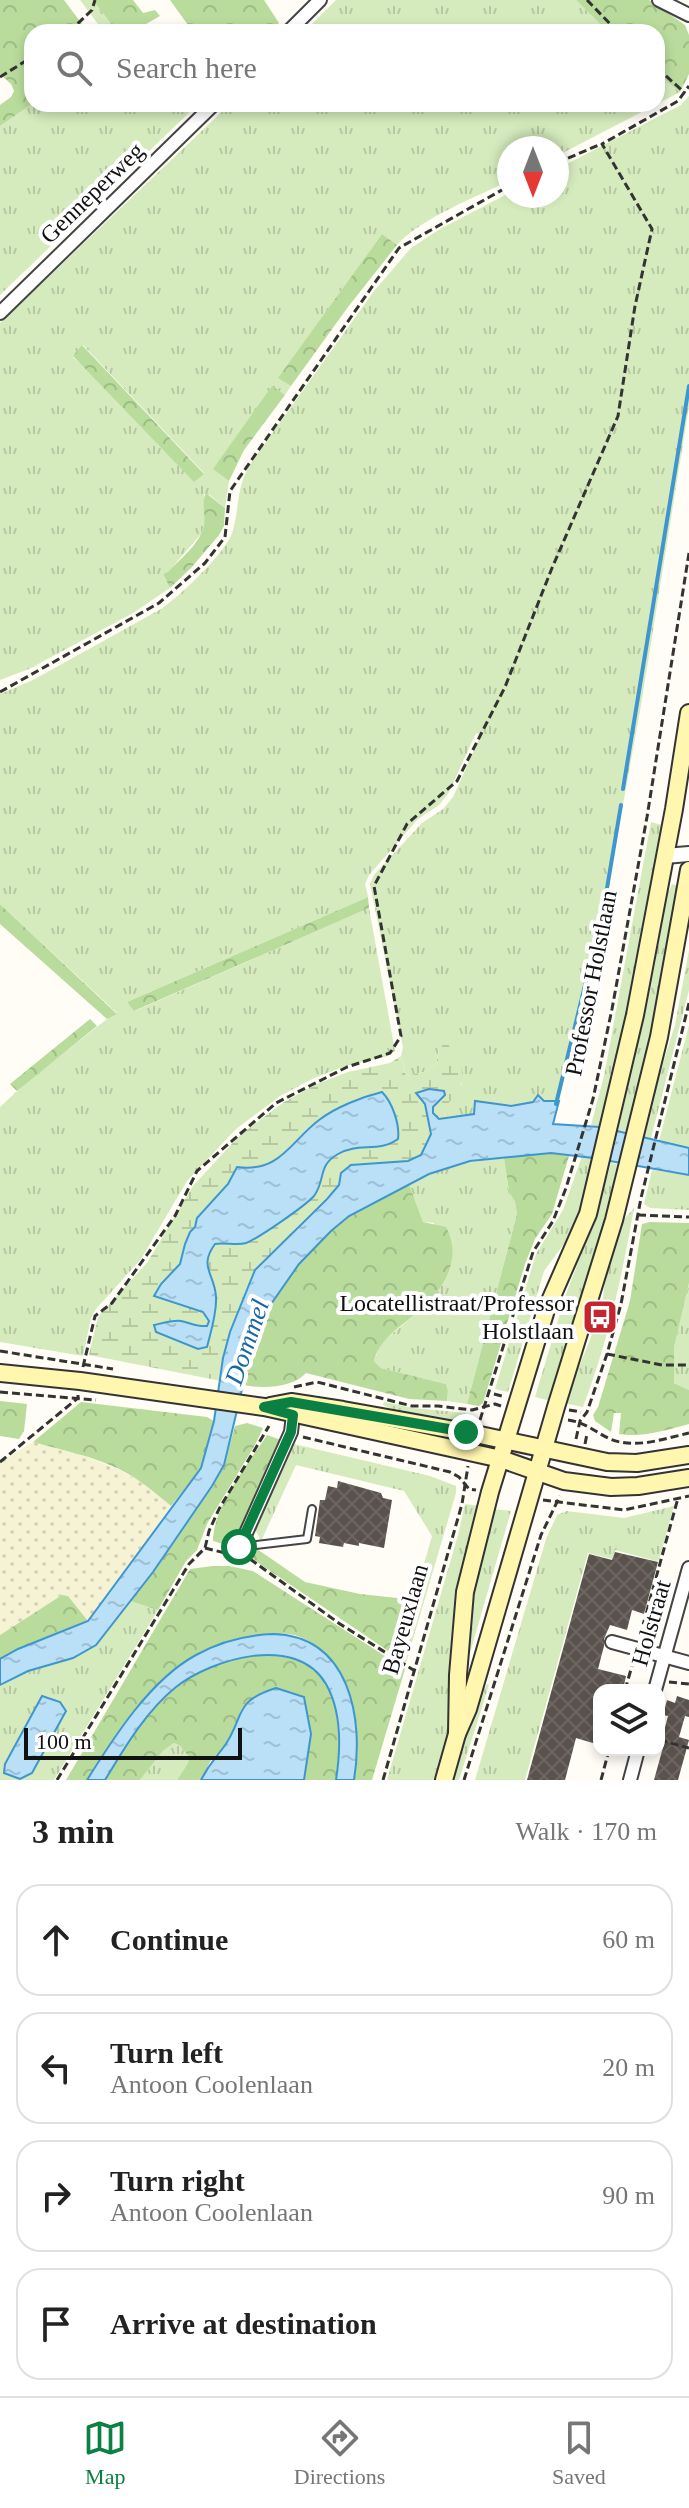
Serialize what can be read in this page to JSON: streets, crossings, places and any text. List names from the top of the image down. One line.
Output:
{"streets":{"main road":["Professor Holstlaan","Bayeuxlaan"],"street":["Genneperweg","Holstraat"]},"crossings":[["Professor Holstlaan","Bayeuxlaan"]],"water":["Dommel"],"places":{"bus stop":["Locatellistraat/Professor Holstlaan"]},"scale_bar":"100 m","north":"bottom","page":{"search":"Search here","scale":"100 m","heading":["3 min","Walk · 170 m"],"list":[["Continue","60 m"],["Turn left","Antoon Coolenlaan","20 m"],["Turn right","Antoon Coolenlaan","90 m"],"Arrive at destination"],"nav":["Map","Directions","Saved"]}}
